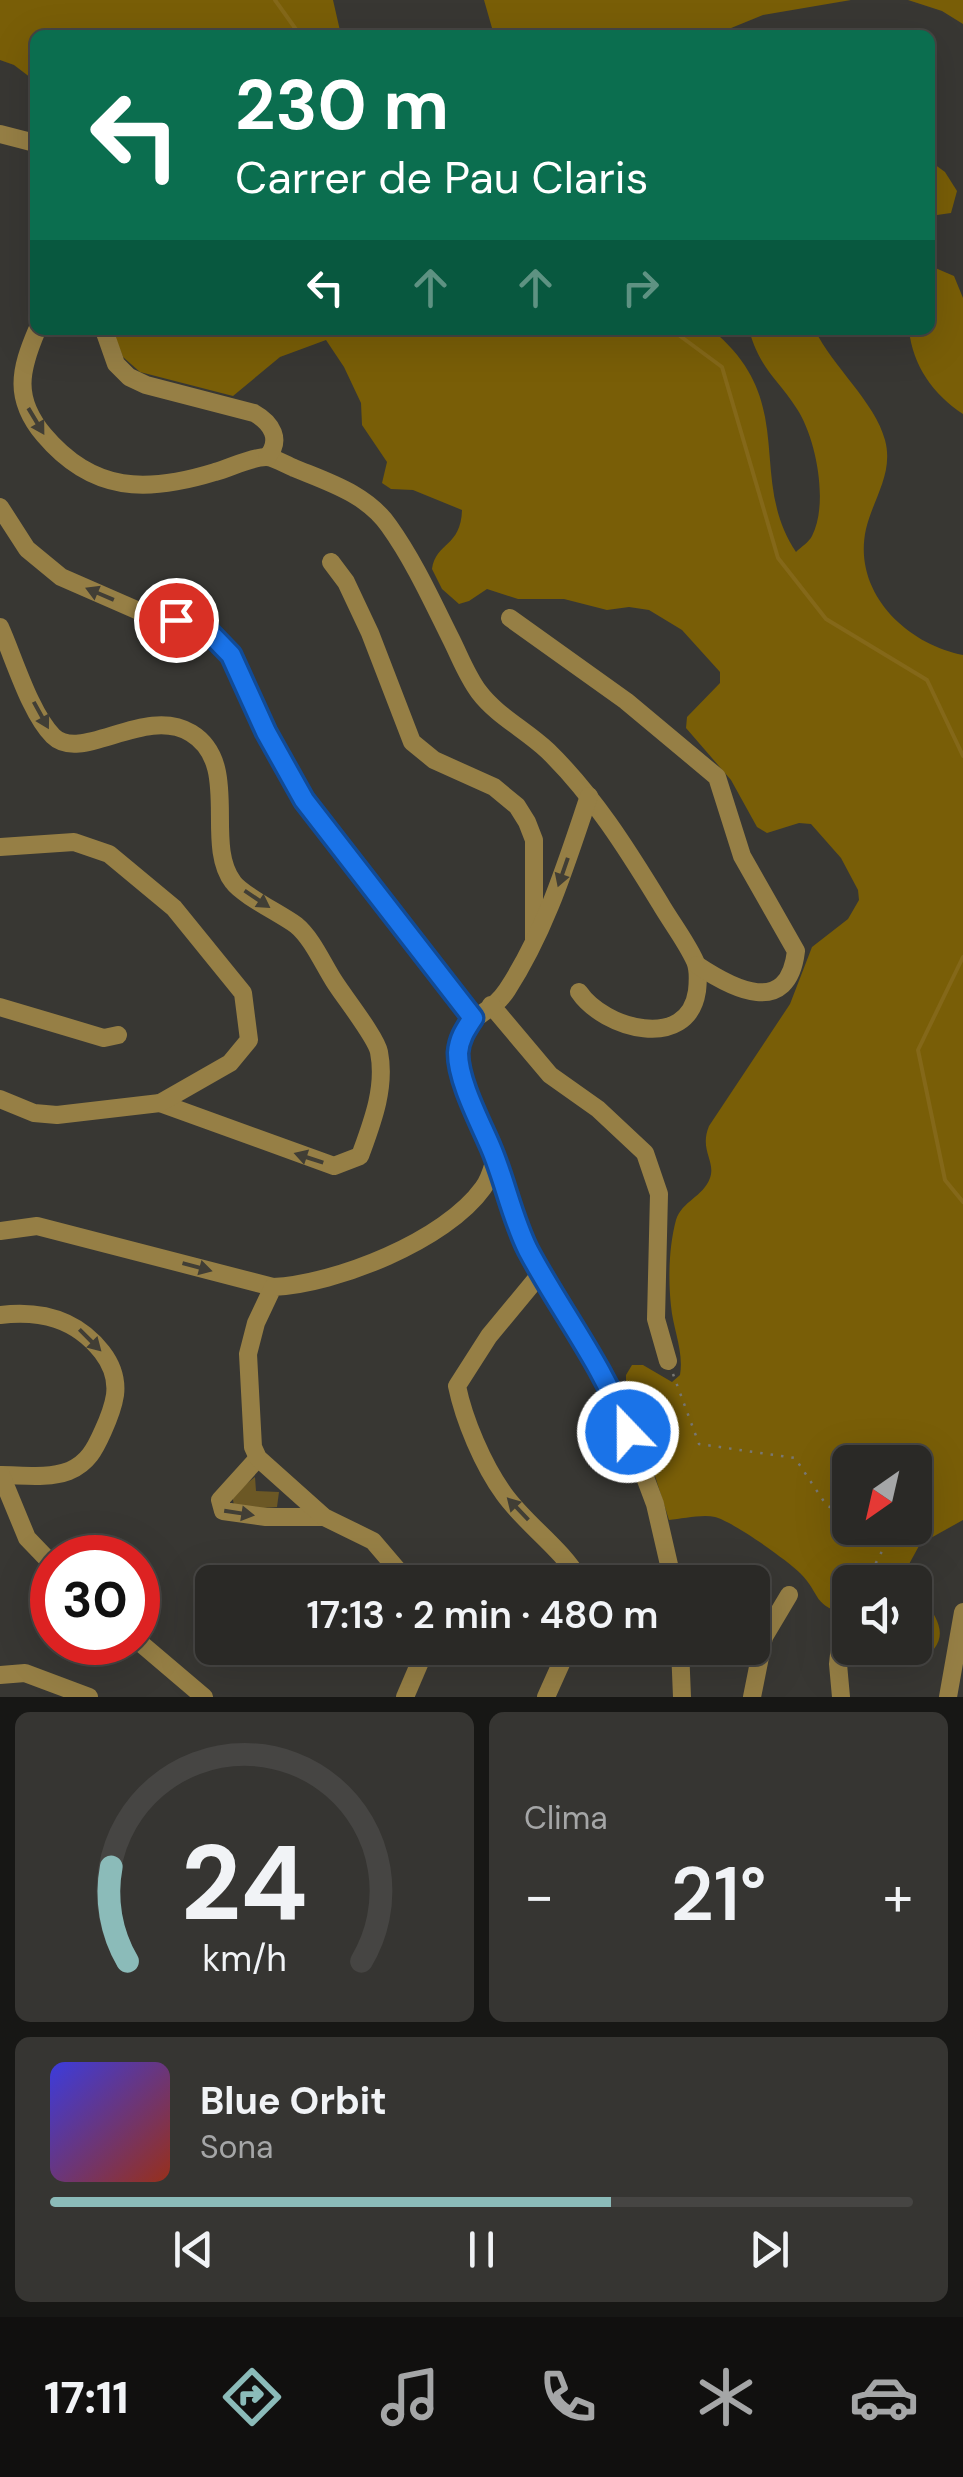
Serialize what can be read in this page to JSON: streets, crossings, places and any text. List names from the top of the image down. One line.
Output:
{"north":"bottom left","page":{"turn":["230 m","Carrer de Pau Claris"],"limit":"30","trip":"17:13 · 2 min · 480 m","tile":"Clima","heat":["−","21°","+"],"song":["Blue Orbit","Sona"],"tabs":"17:11","gauge":["24","km/h"]}}
